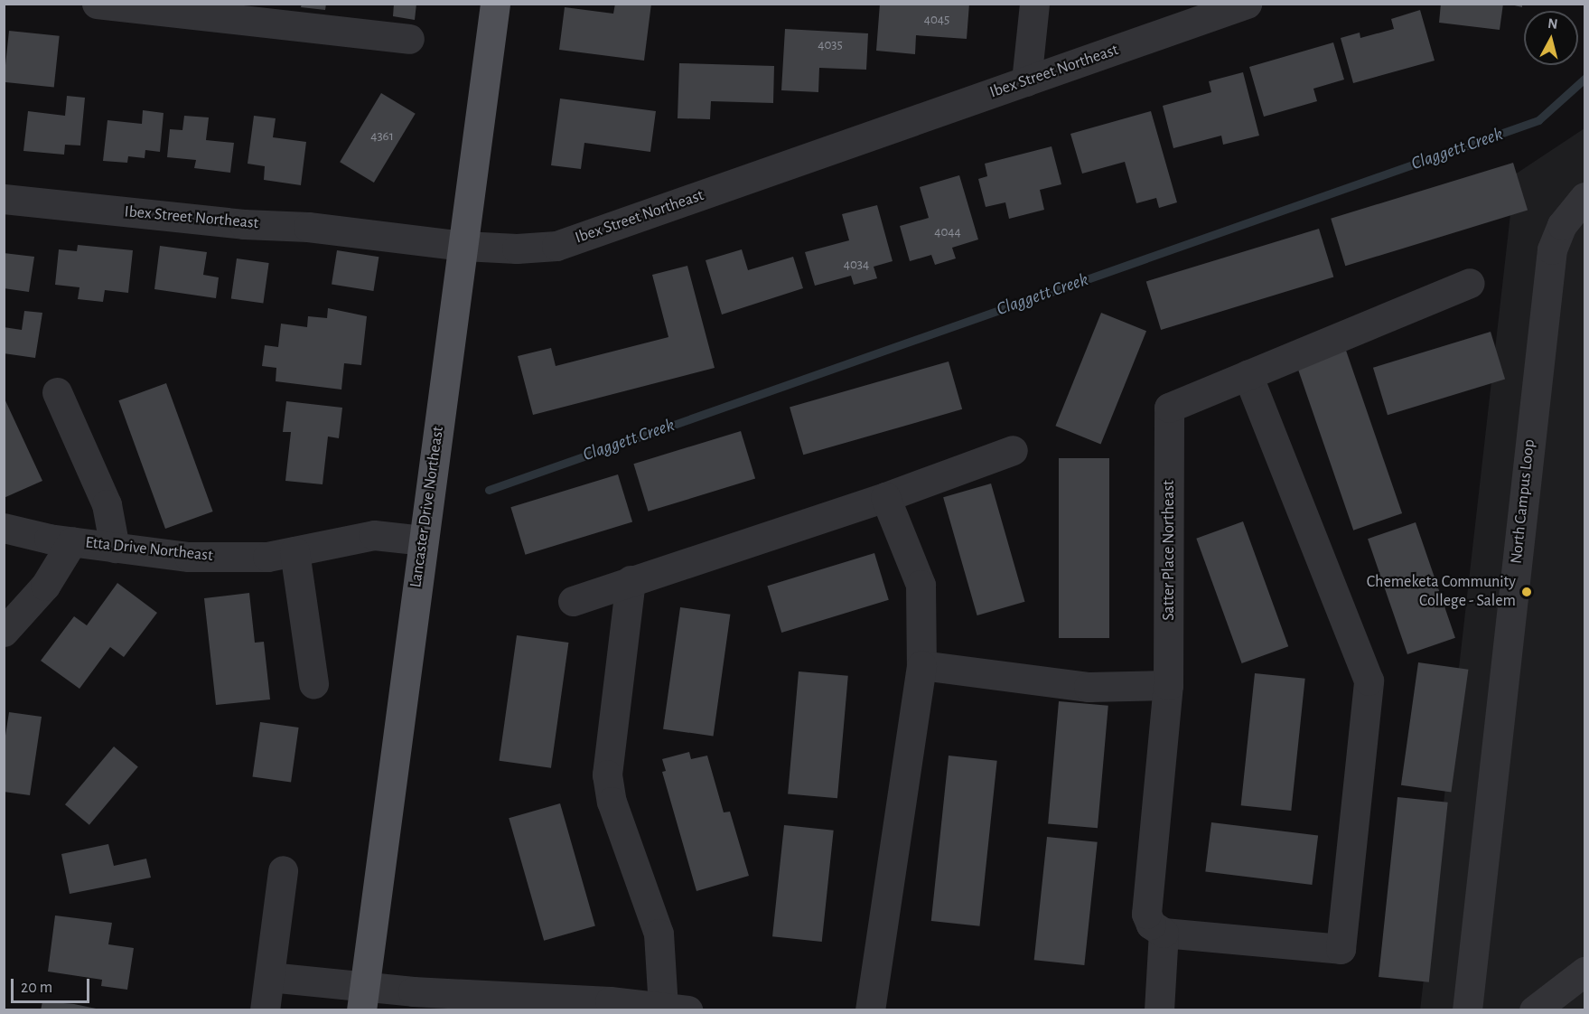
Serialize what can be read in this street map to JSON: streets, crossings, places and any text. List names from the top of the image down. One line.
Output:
{"streets":{"main road":["Lancaster Drive Northeast"],"street":["Ibex Street Northeast","North Campus Loop","Etta Drive Northeast","Satter Place Northeast"]},"crossings":[["Ibex Street Northeast","Lancaster Drive Northeast"],["Lancaster Drive Northeast","Etta Drive Northeast"]],"water":["Claggett Creek"],"places":["Chemeketa Community College - Salem"],"house_numbers":["4045","4035","4361","4044","4034"],"scale_bar":"20 m","north":"top"}
